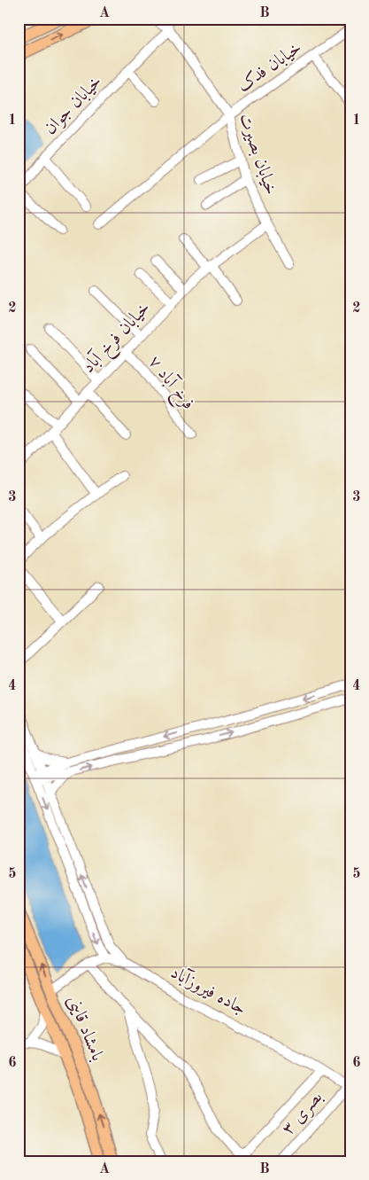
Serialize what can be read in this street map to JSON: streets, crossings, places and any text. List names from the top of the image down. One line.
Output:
{"streets":{"main road":["بامشاد قاینی"],"street":["خیابان فدک","خیابان جوان","خیابان بصیرت","خیابان فرخ آباد","فرخ آباد ۷","جاده فیروزآباد","بصری ۳"]},"crossings":[["خیابان فدک","خیابان بصیرت"],["خیابان جوان","خیابان بصیرت"],["خیابان بصیرت","خیابان فرخ آباد"],["خیابان فرخ آباد","فرخ آباد ۷"],["جاده فیروزآباد","بصری ۳"]],"grid":{"columns":["A","B"],"rows":["1","2","3","4","5","6"]}}
